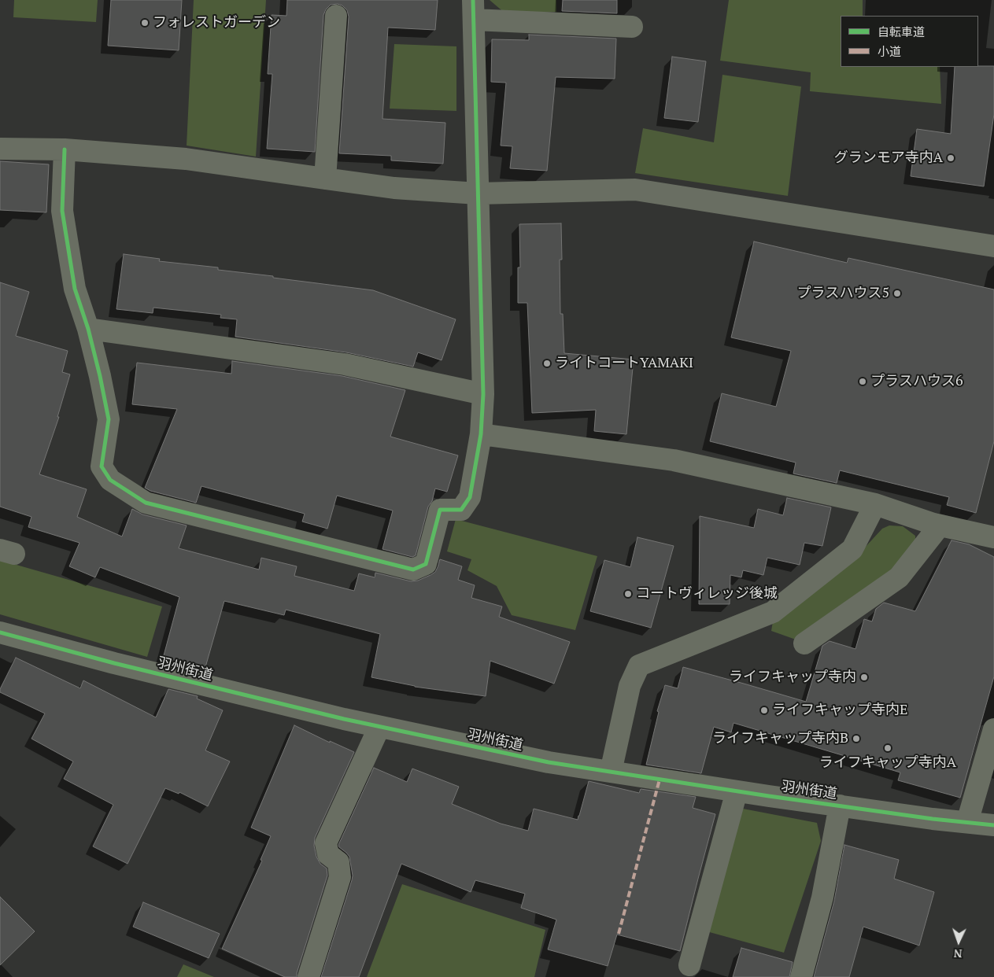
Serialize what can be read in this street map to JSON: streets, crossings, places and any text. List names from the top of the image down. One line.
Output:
{"streets":{"street":["羽州街道"]},"places":["フォレストガーデン","グランモア寺内A","プラスハウス5","ライトコートYAMAKI","プラスハウス6","コートヴィレッジ後城","ライフキャップ寺内","ライフキャップ寺内E","ライフキャップ寺内B","ライフキャップ寺内A"],"legend":["自転車道","小道"],"north":"bottom"}
